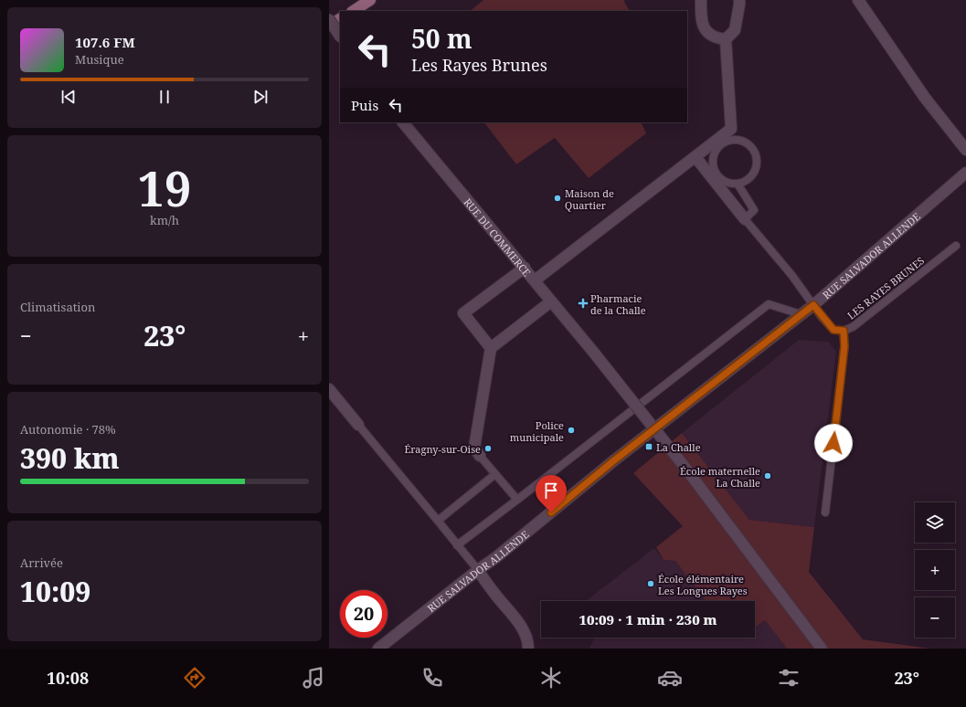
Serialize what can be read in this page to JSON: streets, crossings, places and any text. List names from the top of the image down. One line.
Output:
{"streets":{"street":["RUE DU COMMERCE","RUE SALVADOR ALLENDE"],"lane":["LES RAYES BRUNES"]},"crossings":[["RUE SALVADOR ALLENDE","LES RAYES BRUNES"]],"places":{"other":["Maison de Quartier","Police municipale","Éragny-sur-Oise","École maternelle La Challe","École élémentaire Les Longues Rayes"],"health":["Pharmacie de la Challe"],"transit":["La Challe"]},"page":{"turn":["50 m","Les Rayes Brunes"],"song":["107.6 FM","Musique"],"then":"Puis","tile":[["19","km/h"],"Climatisation",["Autonomie · 78%","390 km"],["Arrivée","10:09"]],"heat":["−","23°","+"],"map_buttons":["+","−"],"limit":"20","trip":"10:09 · 1 min · 230 m","tabs":["10:08","23°"]}}
